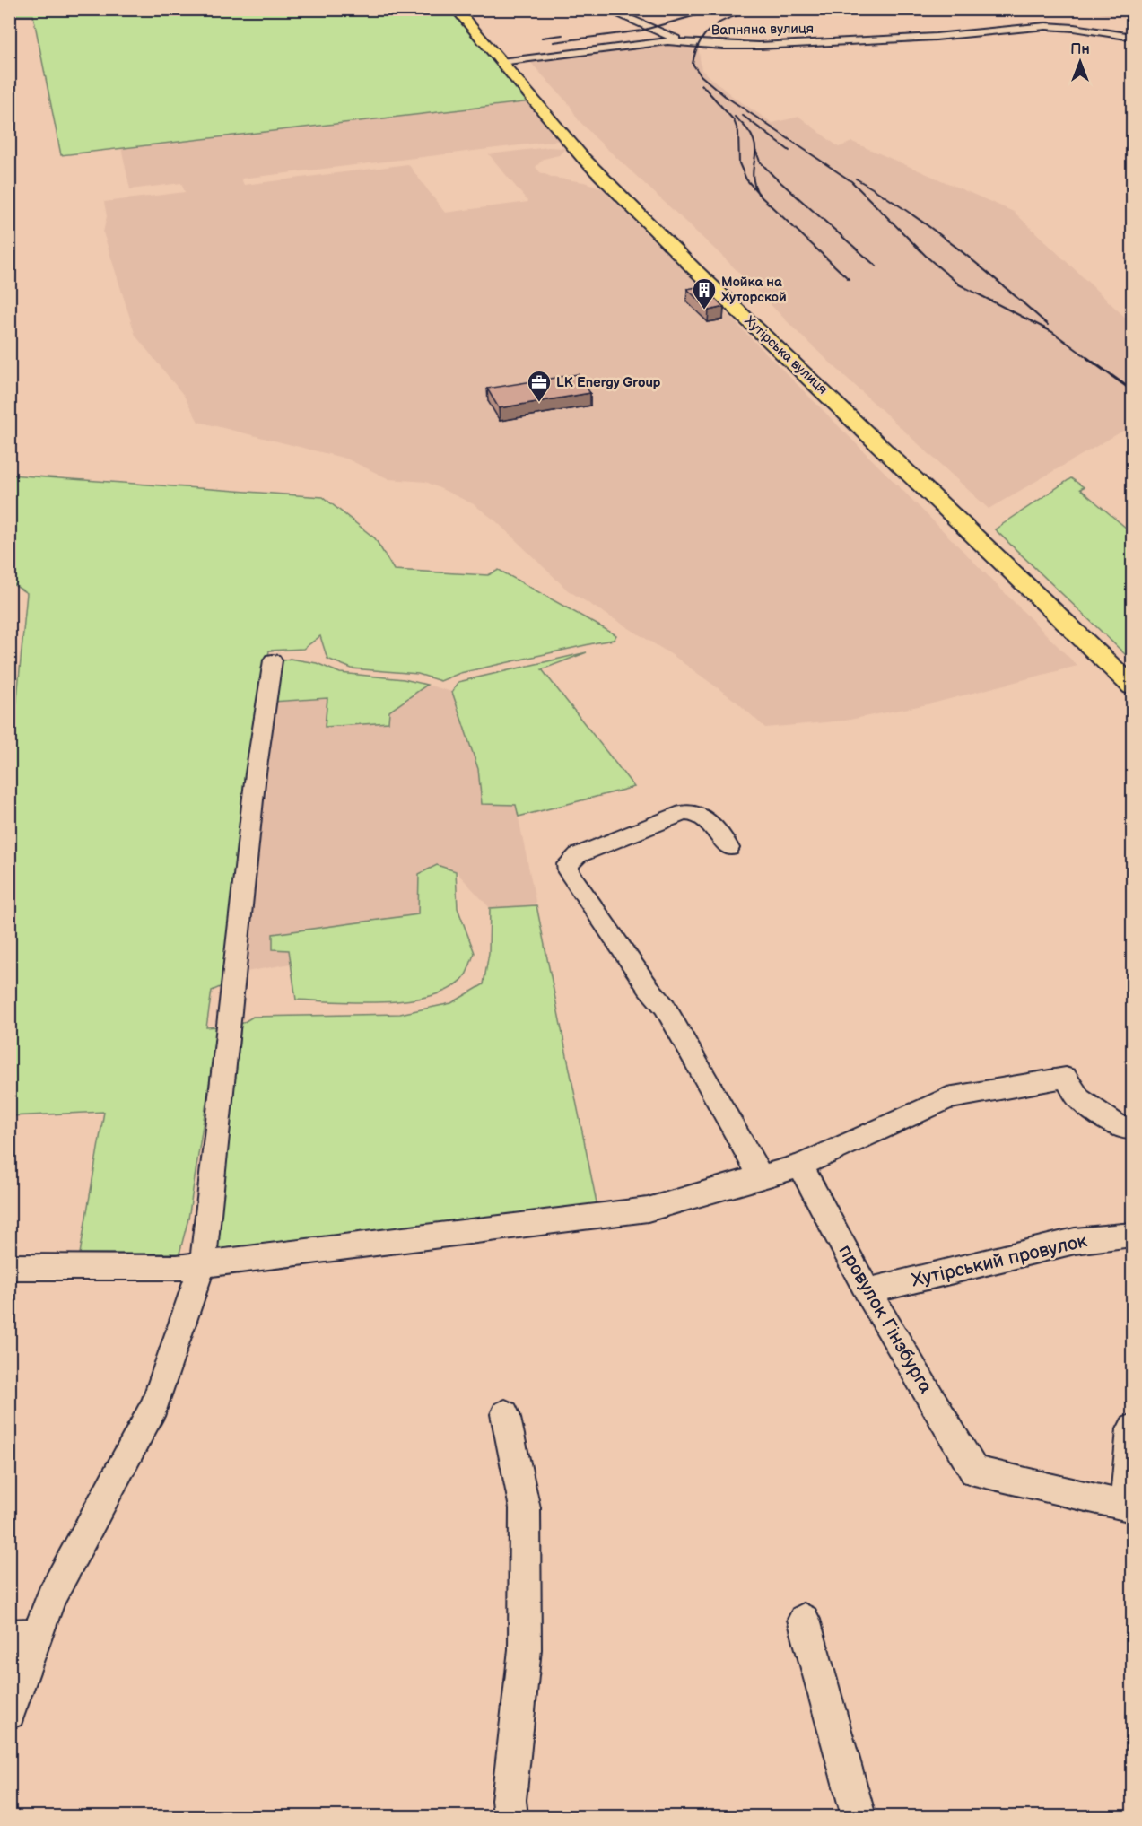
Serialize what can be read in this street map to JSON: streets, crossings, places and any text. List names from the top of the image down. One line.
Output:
{"streets":{"main road":["Хутірська вулиця"],"street":["Вапняна вулиця","Хутірський провулок","провулок Гінзбурга"]},"crossings":[["Хутірський провулок","провулок Гінзбурга"]],"places":{"building":["Мойка на Хуторской"],"office":["LK Energy Group"]},"north":"top"}
